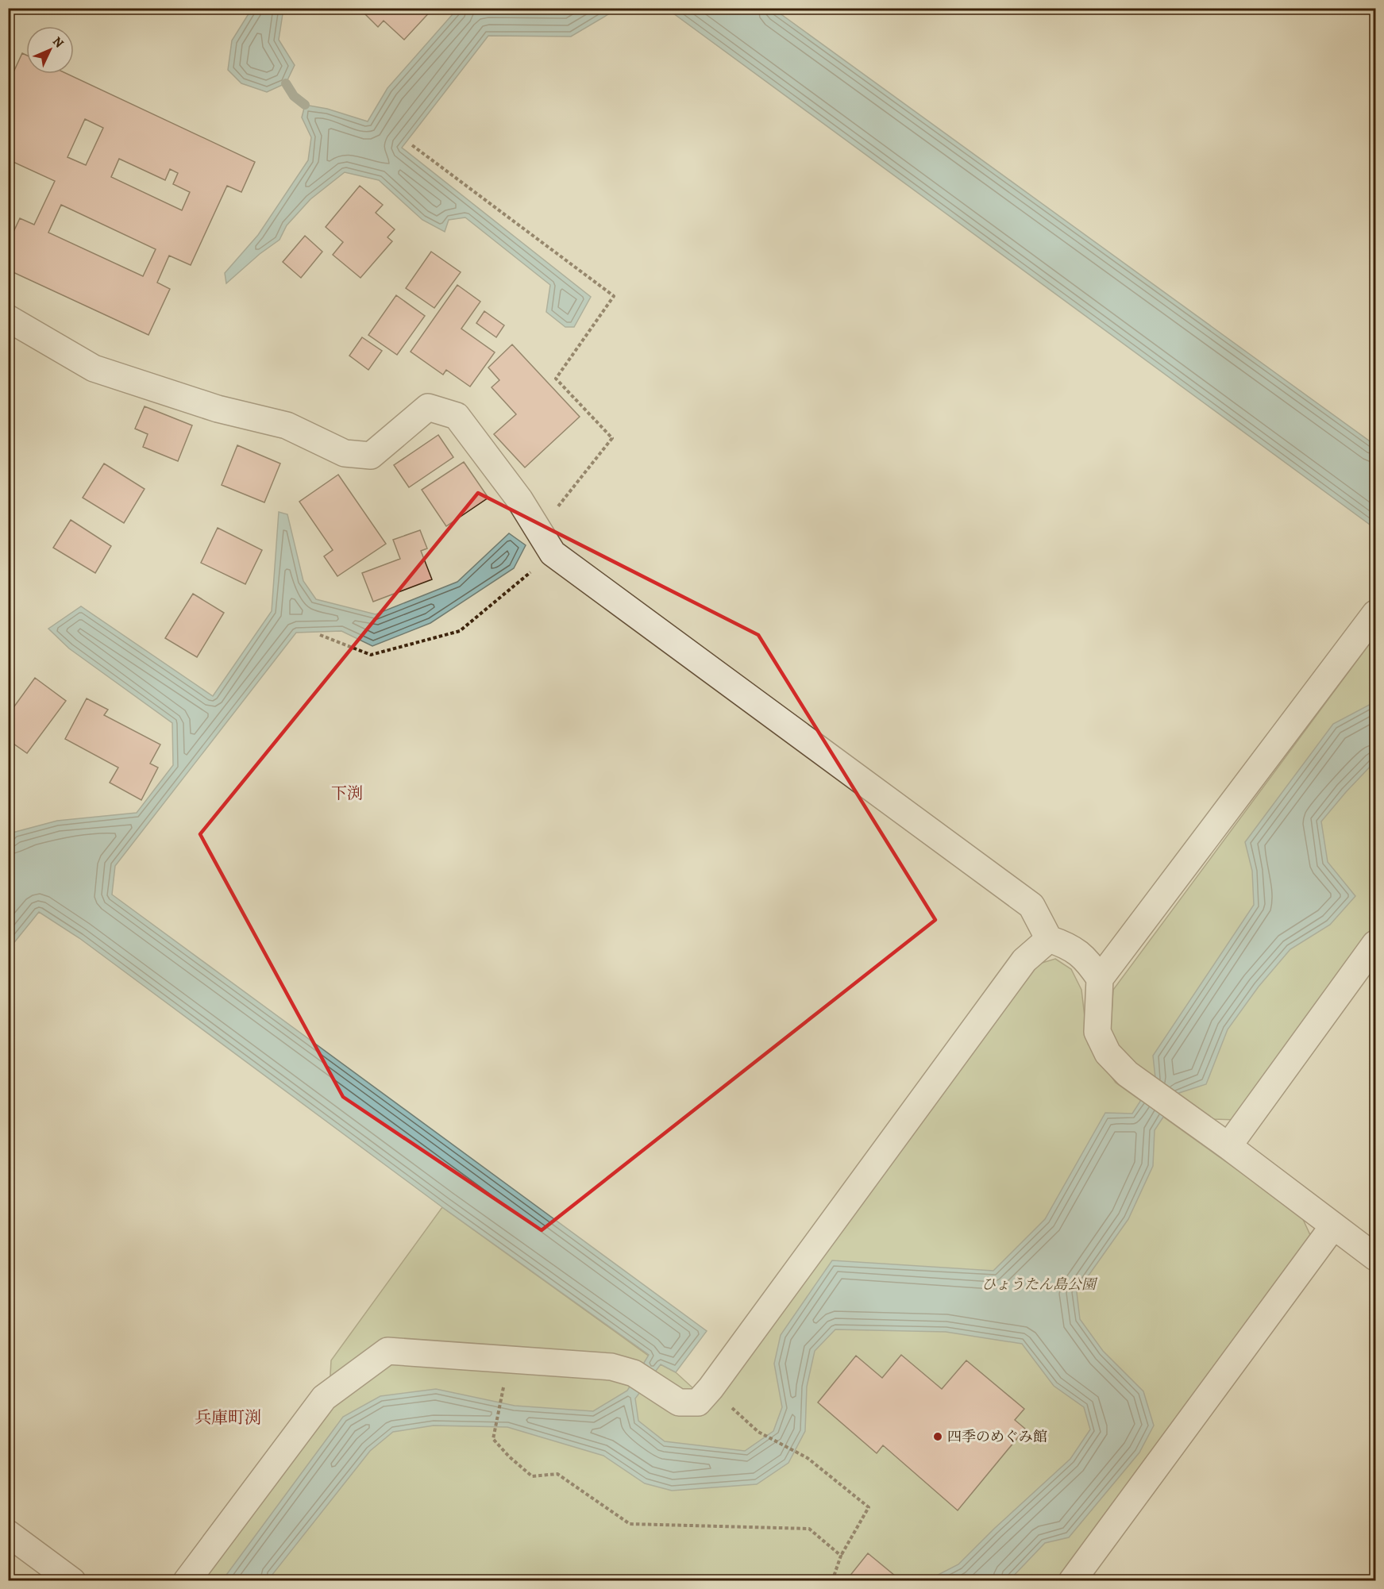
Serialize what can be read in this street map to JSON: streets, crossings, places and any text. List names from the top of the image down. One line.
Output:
{"districts":["下渕","兵庫町渕"],"parks":["ひょうたん島公園"],"places":["四季のめぐみ館"],"north":"top right"}
